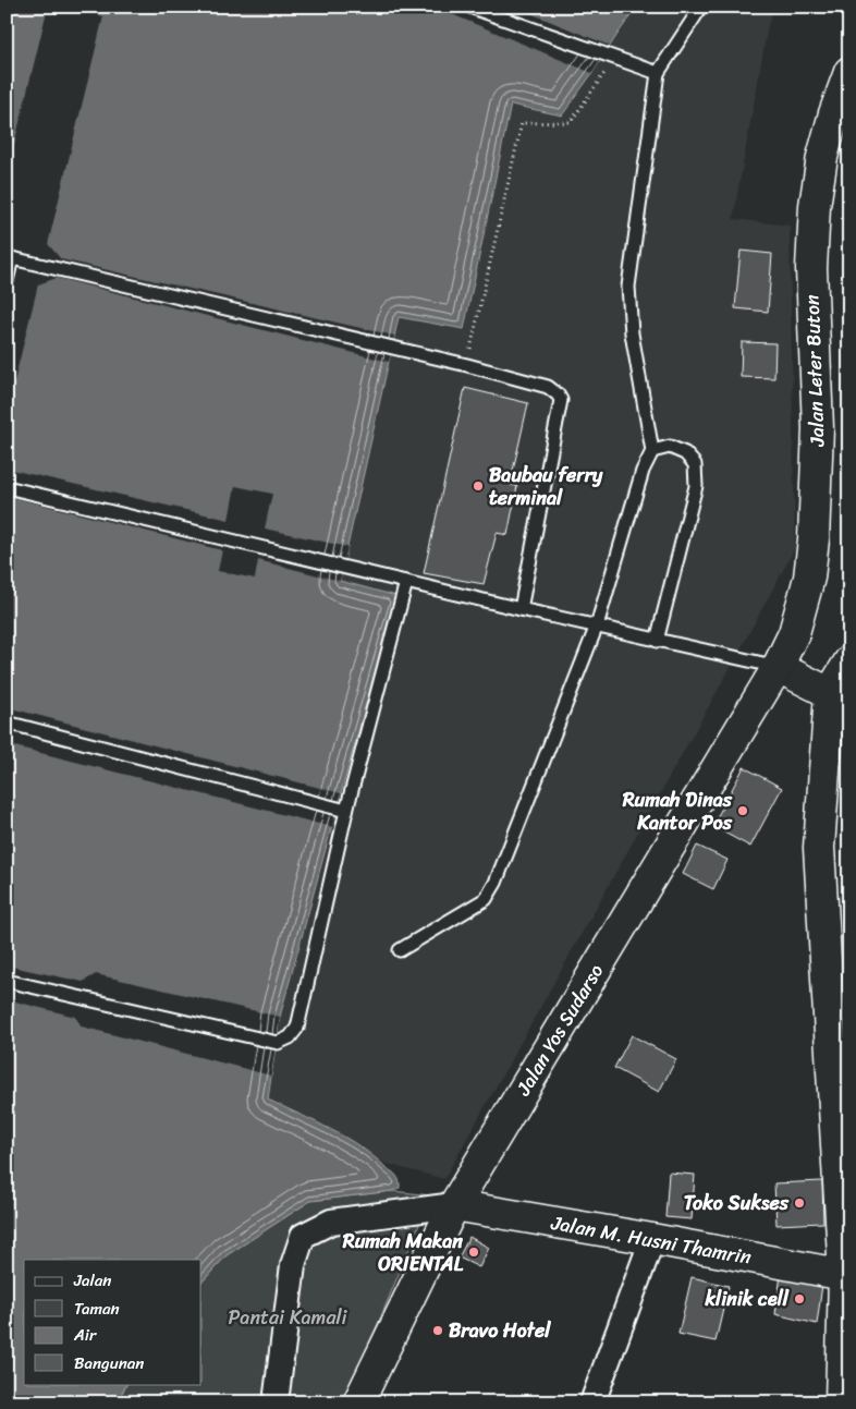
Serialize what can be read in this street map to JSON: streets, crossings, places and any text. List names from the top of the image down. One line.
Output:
{"streets":{"main road":["Jalan Leter Buton","Jalan Yos Sudarso","Jalan M. Husni Thamrin"]},"crossings":[["Jalan Leter Buton","Jalan Yos Sudarso"],["Jalan Yos Sudarso","Jalan M. Husni Thamrin"]],"parks":["Pantai Kamali"],"places":["Baubau ferry terminal","Rumah Dinas Kantor Pos","Toko Sukses","Rumah Makan ORIENTAL","klinik cell","Bravo Hotel"],"legend":["Jalan","Taman","Air","Bangunan"]}
